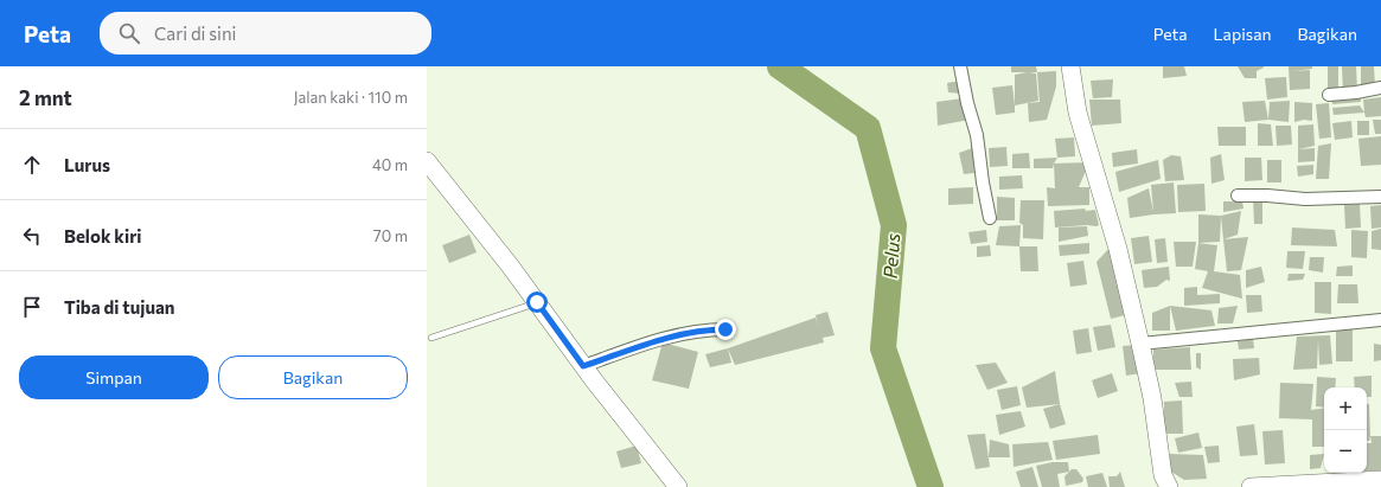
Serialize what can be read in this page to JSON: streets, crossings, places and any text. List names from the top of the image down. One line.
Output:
{"water":["Pelus"],"page":{"header":"Peta","search":"Cari di sini","nav":["Peta","Lapisan","Bagikan"],"heading":["2 mnt","Jalan kaki · 110 m"],"list":[["Lurus","40 m"],["Belok kiri","70 m"],"Tiba di tujuan"],"buttons":["Simpan","Bagikan"],"map_buttons":["+","−"]}}
